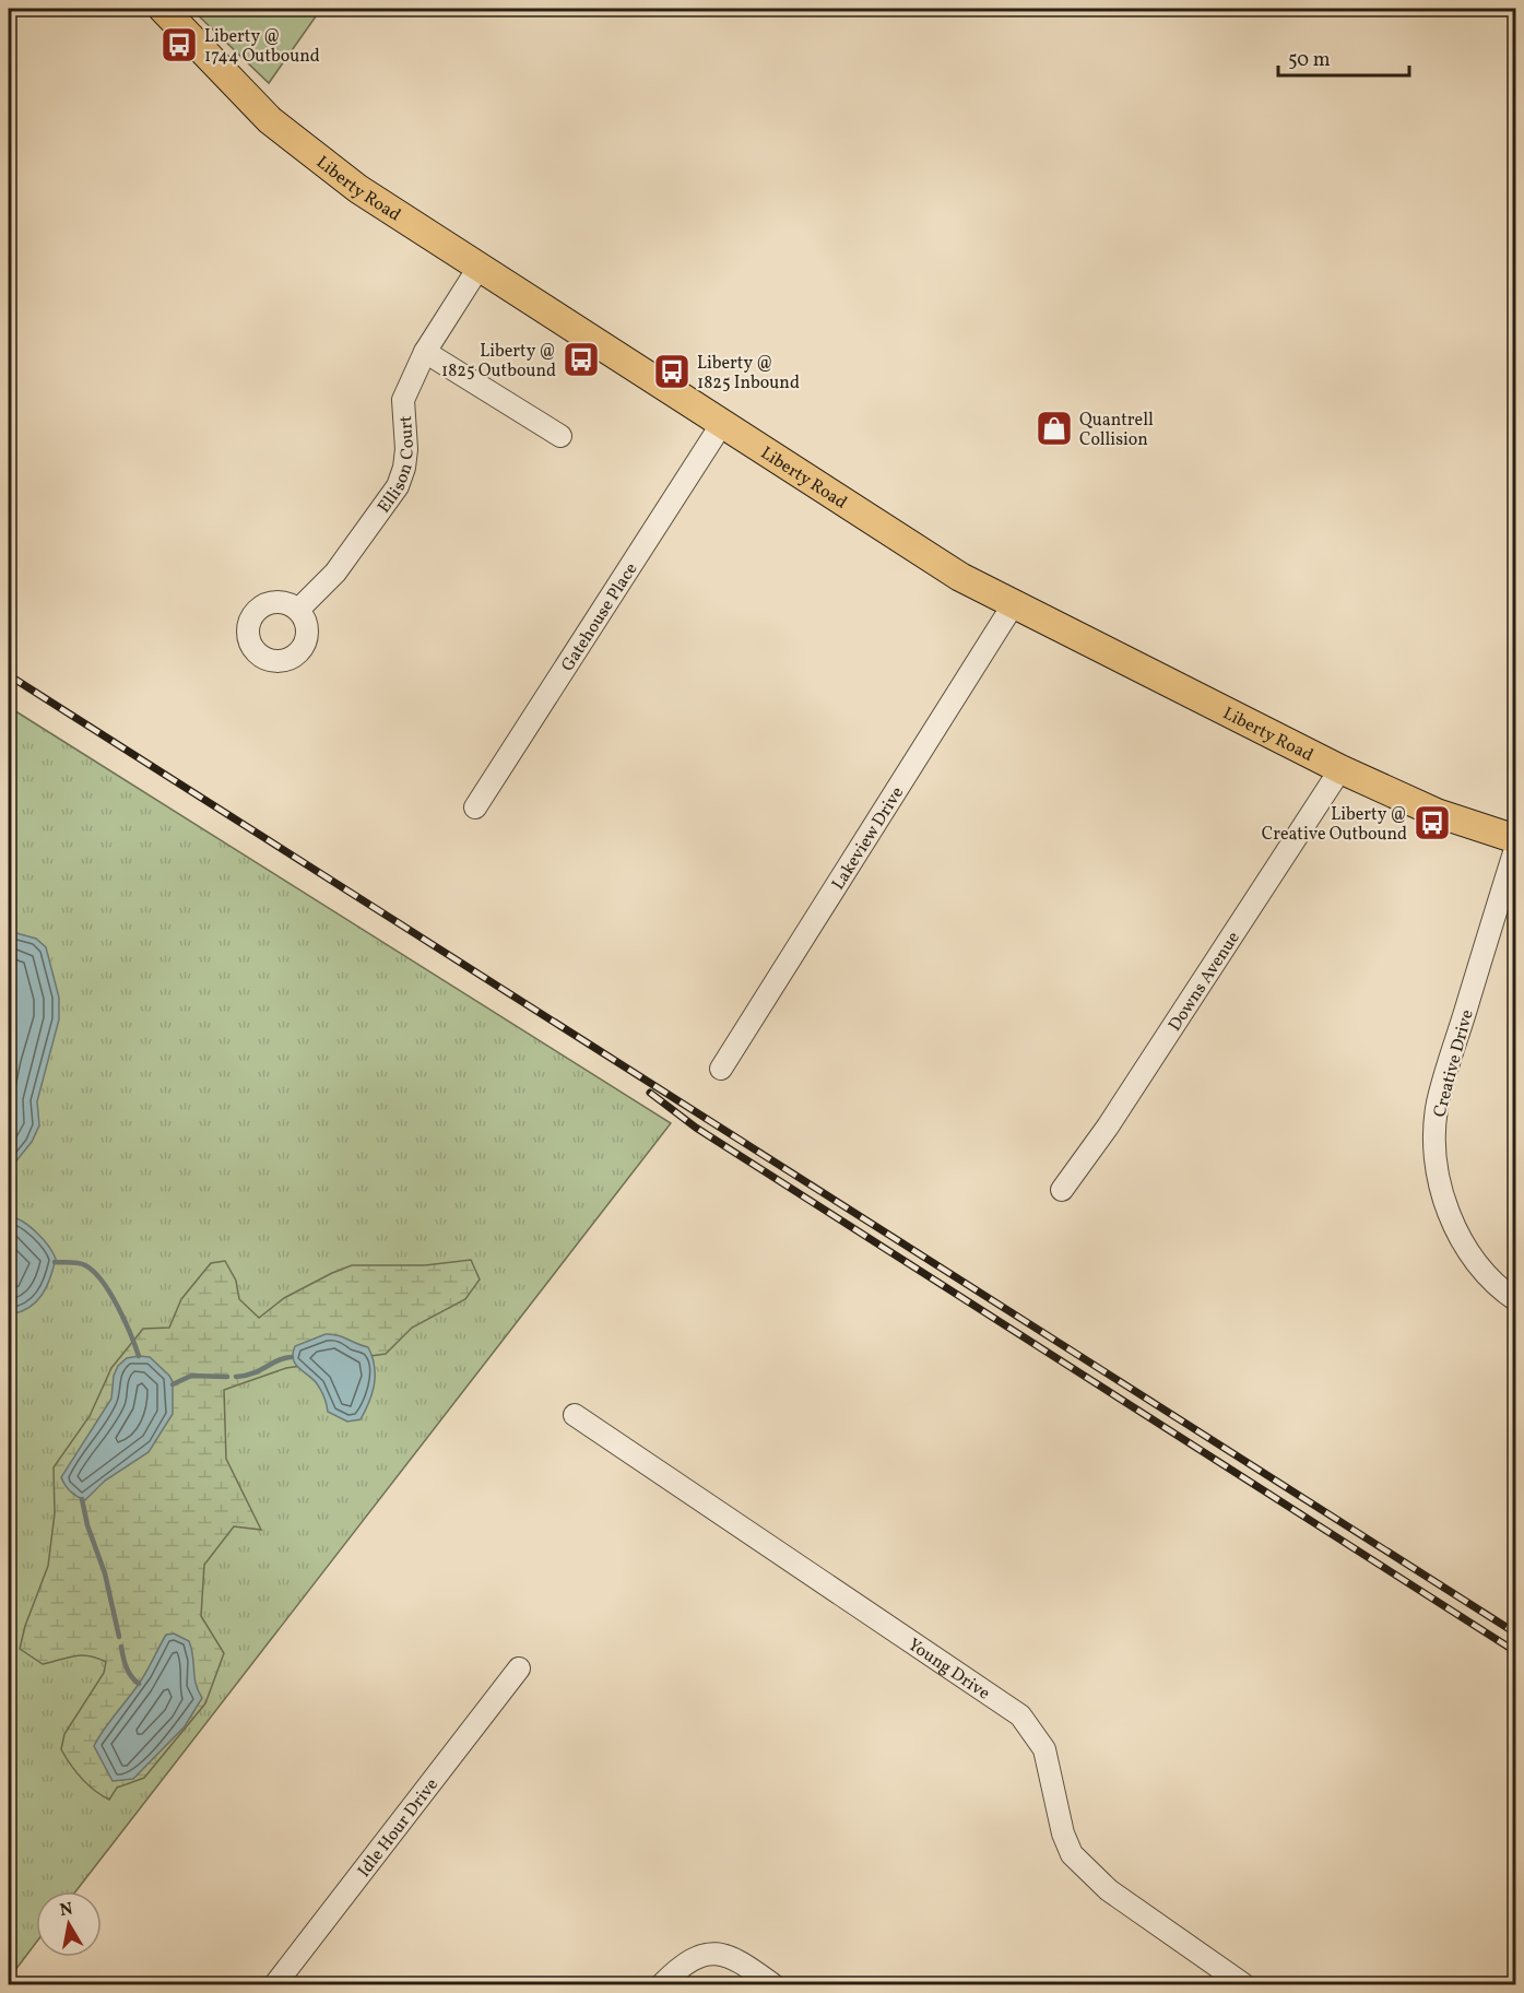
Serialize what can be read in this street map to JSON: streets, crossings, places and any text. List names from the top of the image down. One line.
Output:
{"streets":{"main road":["Liberty Road"],"street":["Ellison Court","Gatehouse Place","Lakeview Drive","Downs Avenue","Creative Drive","Young Drive","Idle Hour Drive"]},"crossings":[["Liberty Road","Ellison Court"],["Liberty Road","Gatehouse Place"],["Liberty Road","Lakeview Drive"],["Liberty Road","Downs Avenue"]],"places":{"bus stop":["Liberty @ 1744 Outbound","Liberty @ 1825 Outbound","Liberty @ 1825 Inbound","Liberty @ Creative Outbound"],"shop":["Quantrell Collision"]},"scale_bar":"50 m","north":"top"}
